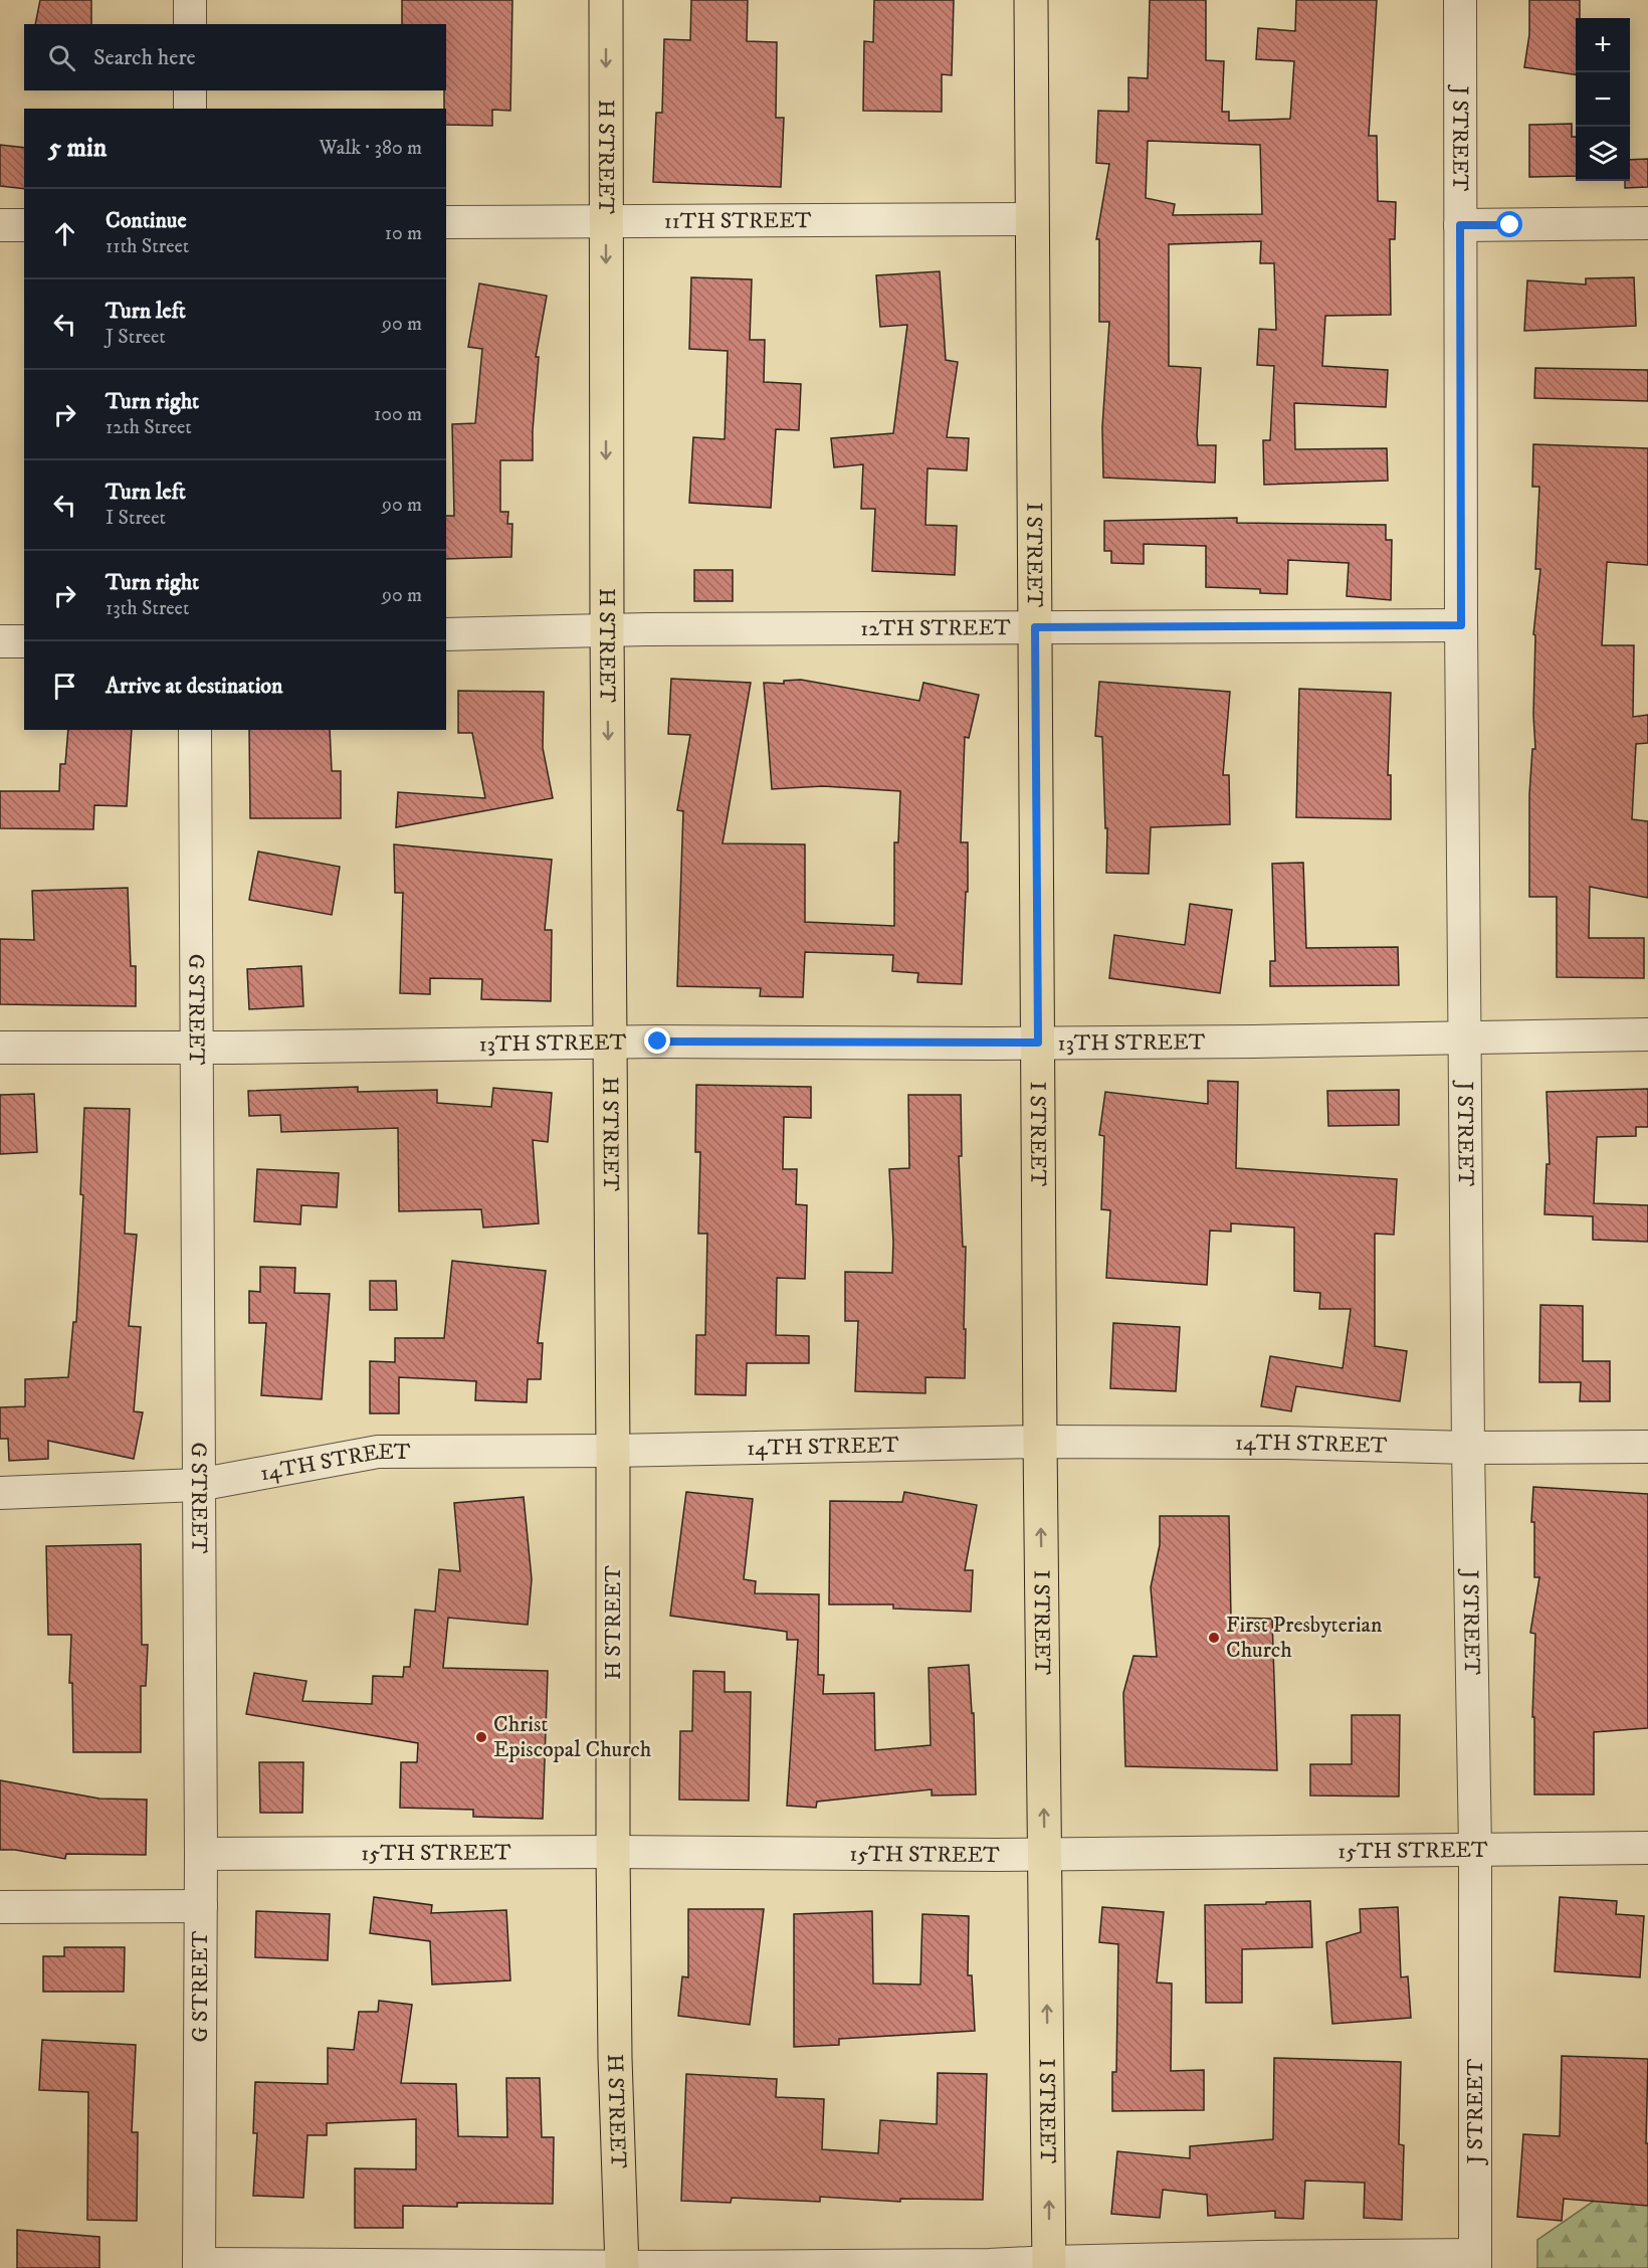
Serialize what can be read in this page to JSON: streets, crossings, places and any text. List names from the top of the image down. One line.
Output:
{"streets":{"main road":["H STREET","I STREET"],"street":["J STREET","11TH STREET","12TH STREET","G STREET","13TH STREET","14TH STREET","15TH STREET"]},"crossings":[["J STREET","12TH STREET"],["J STREET","13TH STREET"],["J STREET","14TH STREET"],["J STREET","15TH STREET"],["H STREET","11TH STREET"],["H STREET","12TH STREET"],["H STREET","13TH STREET"],["H STREET","14TH STREET"],["H STREET","15TH STREET"],["11TH STREET","I STREET"],["I STREET","12TH STREET"],["I STREET","13TH STREET"],["I STREET","14TH STREET"],["I STREET","15TH STREET"],["G STREET","13TH STREET"],["G STREET","14TH STREET"],["G STREET","15TH STREET"]],"one_way":["H STREET","I STREET"],"places":["First Presbyterian Church","Christ Episcopal Church"],"page":{"map_buttons":["+","−"],"search":"Search here","heading":["5 min","Walk · 380 m"],"list":[["Continue","11th Street","10 m"],["Turn left","J Street","90 m"],["Turn right","12th Street","100 m"],["Turn left","I Street","90 m"],["Turn right","13th Street","90 m"],"Arrive at destination"]}}
